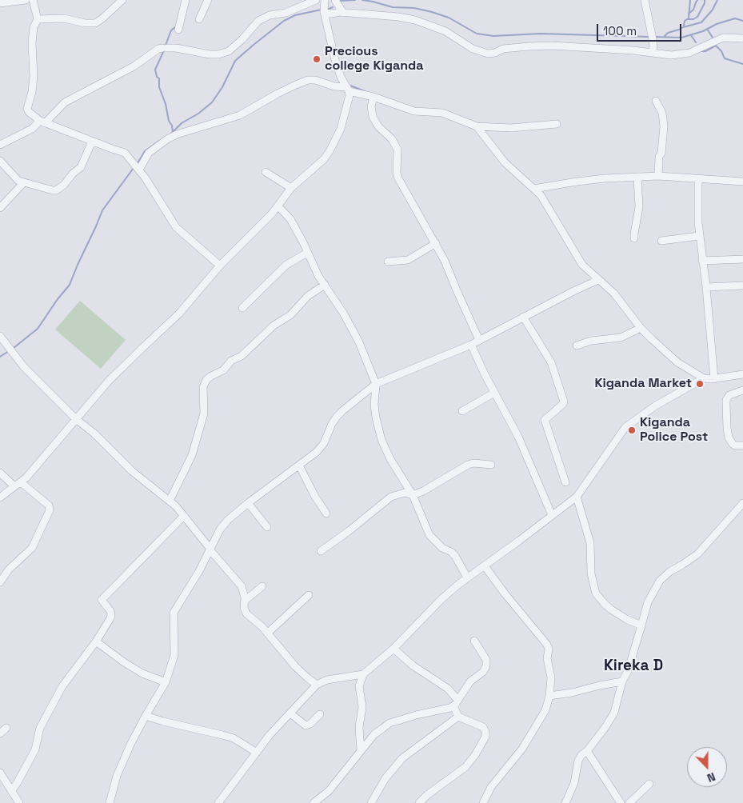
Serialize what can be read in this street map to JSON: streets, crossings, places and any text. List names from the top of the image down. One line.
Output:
{"districts":["Kireka D"],"places":["Precious college Kiganda","Kiganda Market","Kiganda Police Post"],"scale_bar":"100 m","north":"bottom"}
